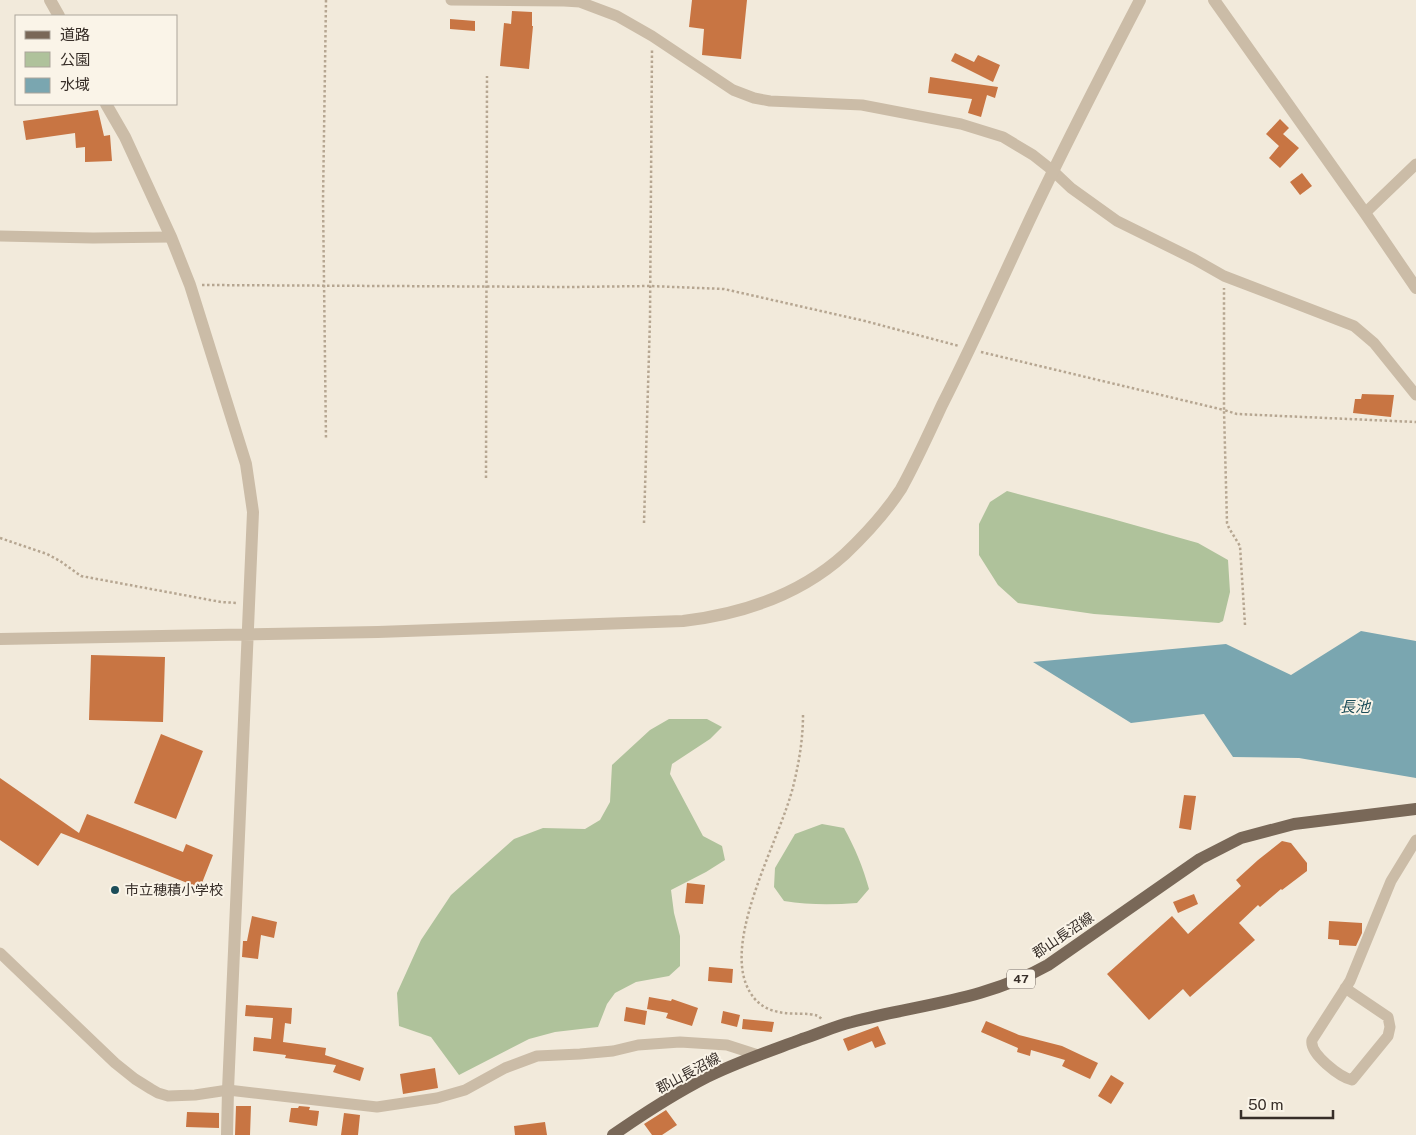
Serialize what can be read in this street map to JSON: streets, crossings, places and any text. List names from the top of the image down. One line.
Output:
{"streets":{"main road":["郡山長沼線","47"]},"water":["長池"],"places":["市立穂積小学校"],"legend":["道路","公園","水域"],"scale_bar":"50 m"}
